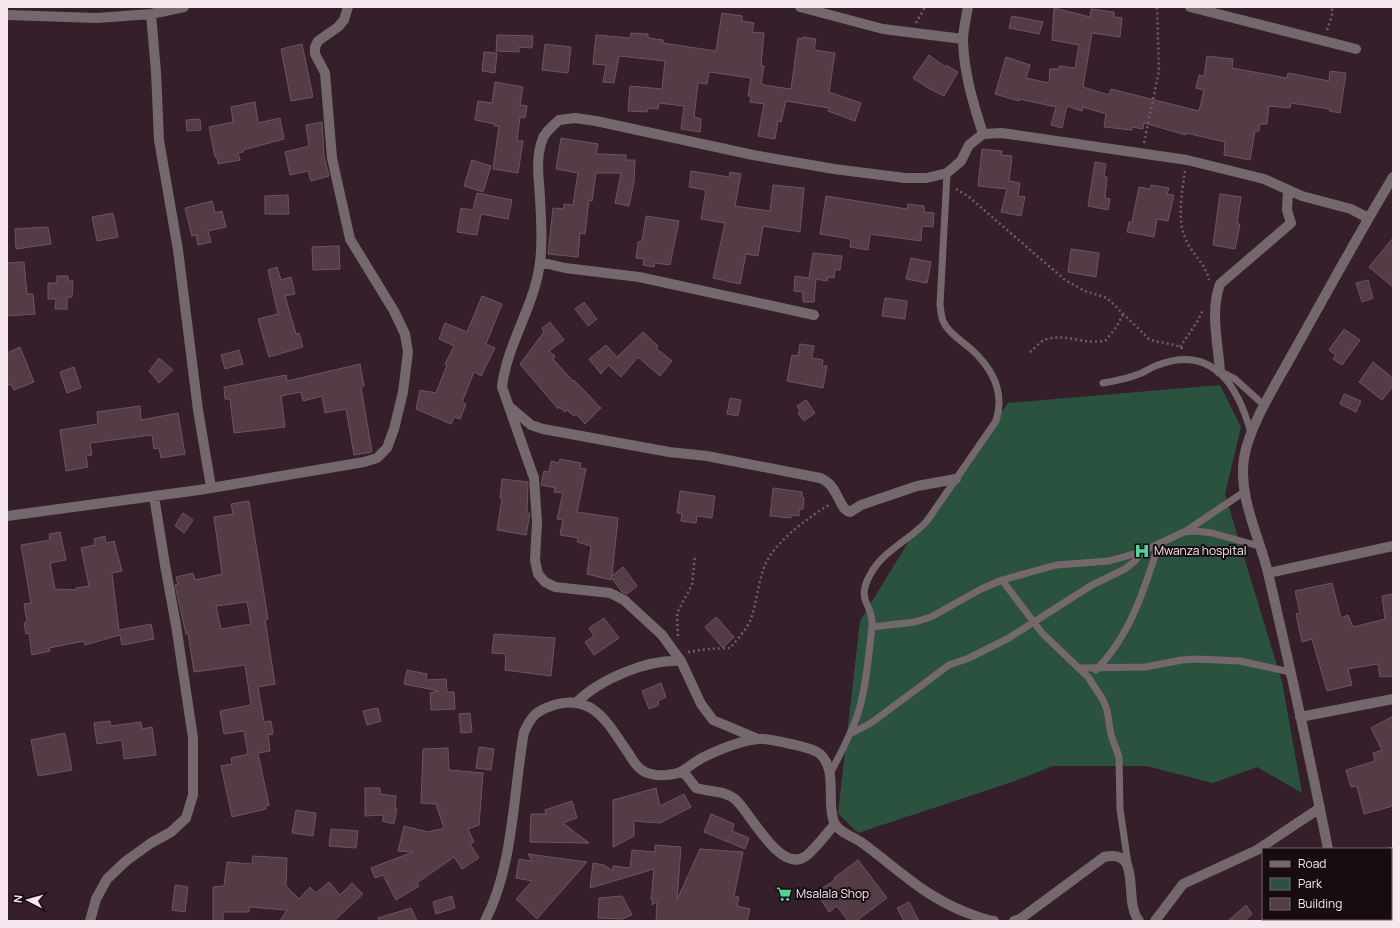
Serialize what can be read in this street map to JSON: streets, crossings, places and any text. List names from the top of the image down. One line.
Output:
{"places":{"hospital":["Mwanza hospital"],"supermarket":["Msalala Shop"]},"legend":["Road","Park","Building"],"north":"left"}
